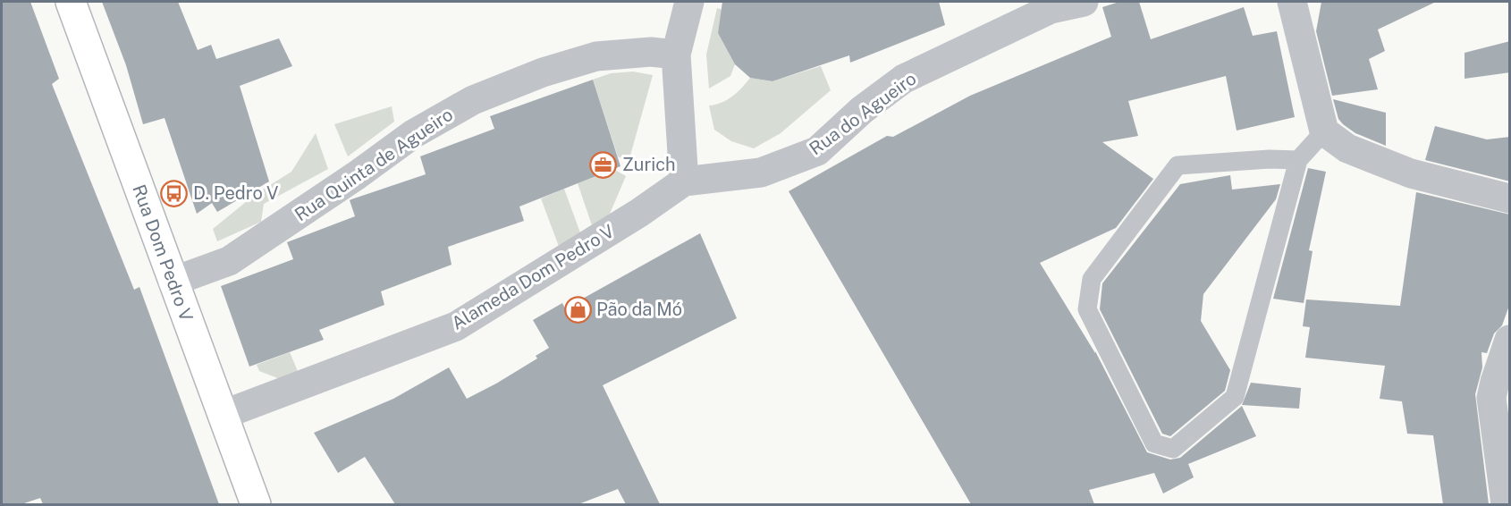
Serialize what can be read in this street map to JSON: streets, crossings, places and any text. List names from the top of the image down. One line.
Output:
{"streets":{"main road":["Rua Dom Pedro V"],"street":["Rua do Agueiro","Rua Quinta de Agueiro","Alameda Dom Pedro V"]},"crossings":[["Rua do Agueiro","Alameda Dom Pedro V"],["Rua Quinta de Agueiro","Rua Dom Pedro V"],["Rua Dom Pedro V","Alameda Dom Pedro V"]],"places":{"office":["Zurich"],"bus stop":["D. Pedro V"],"shop":["Pão da Mó"]}}
